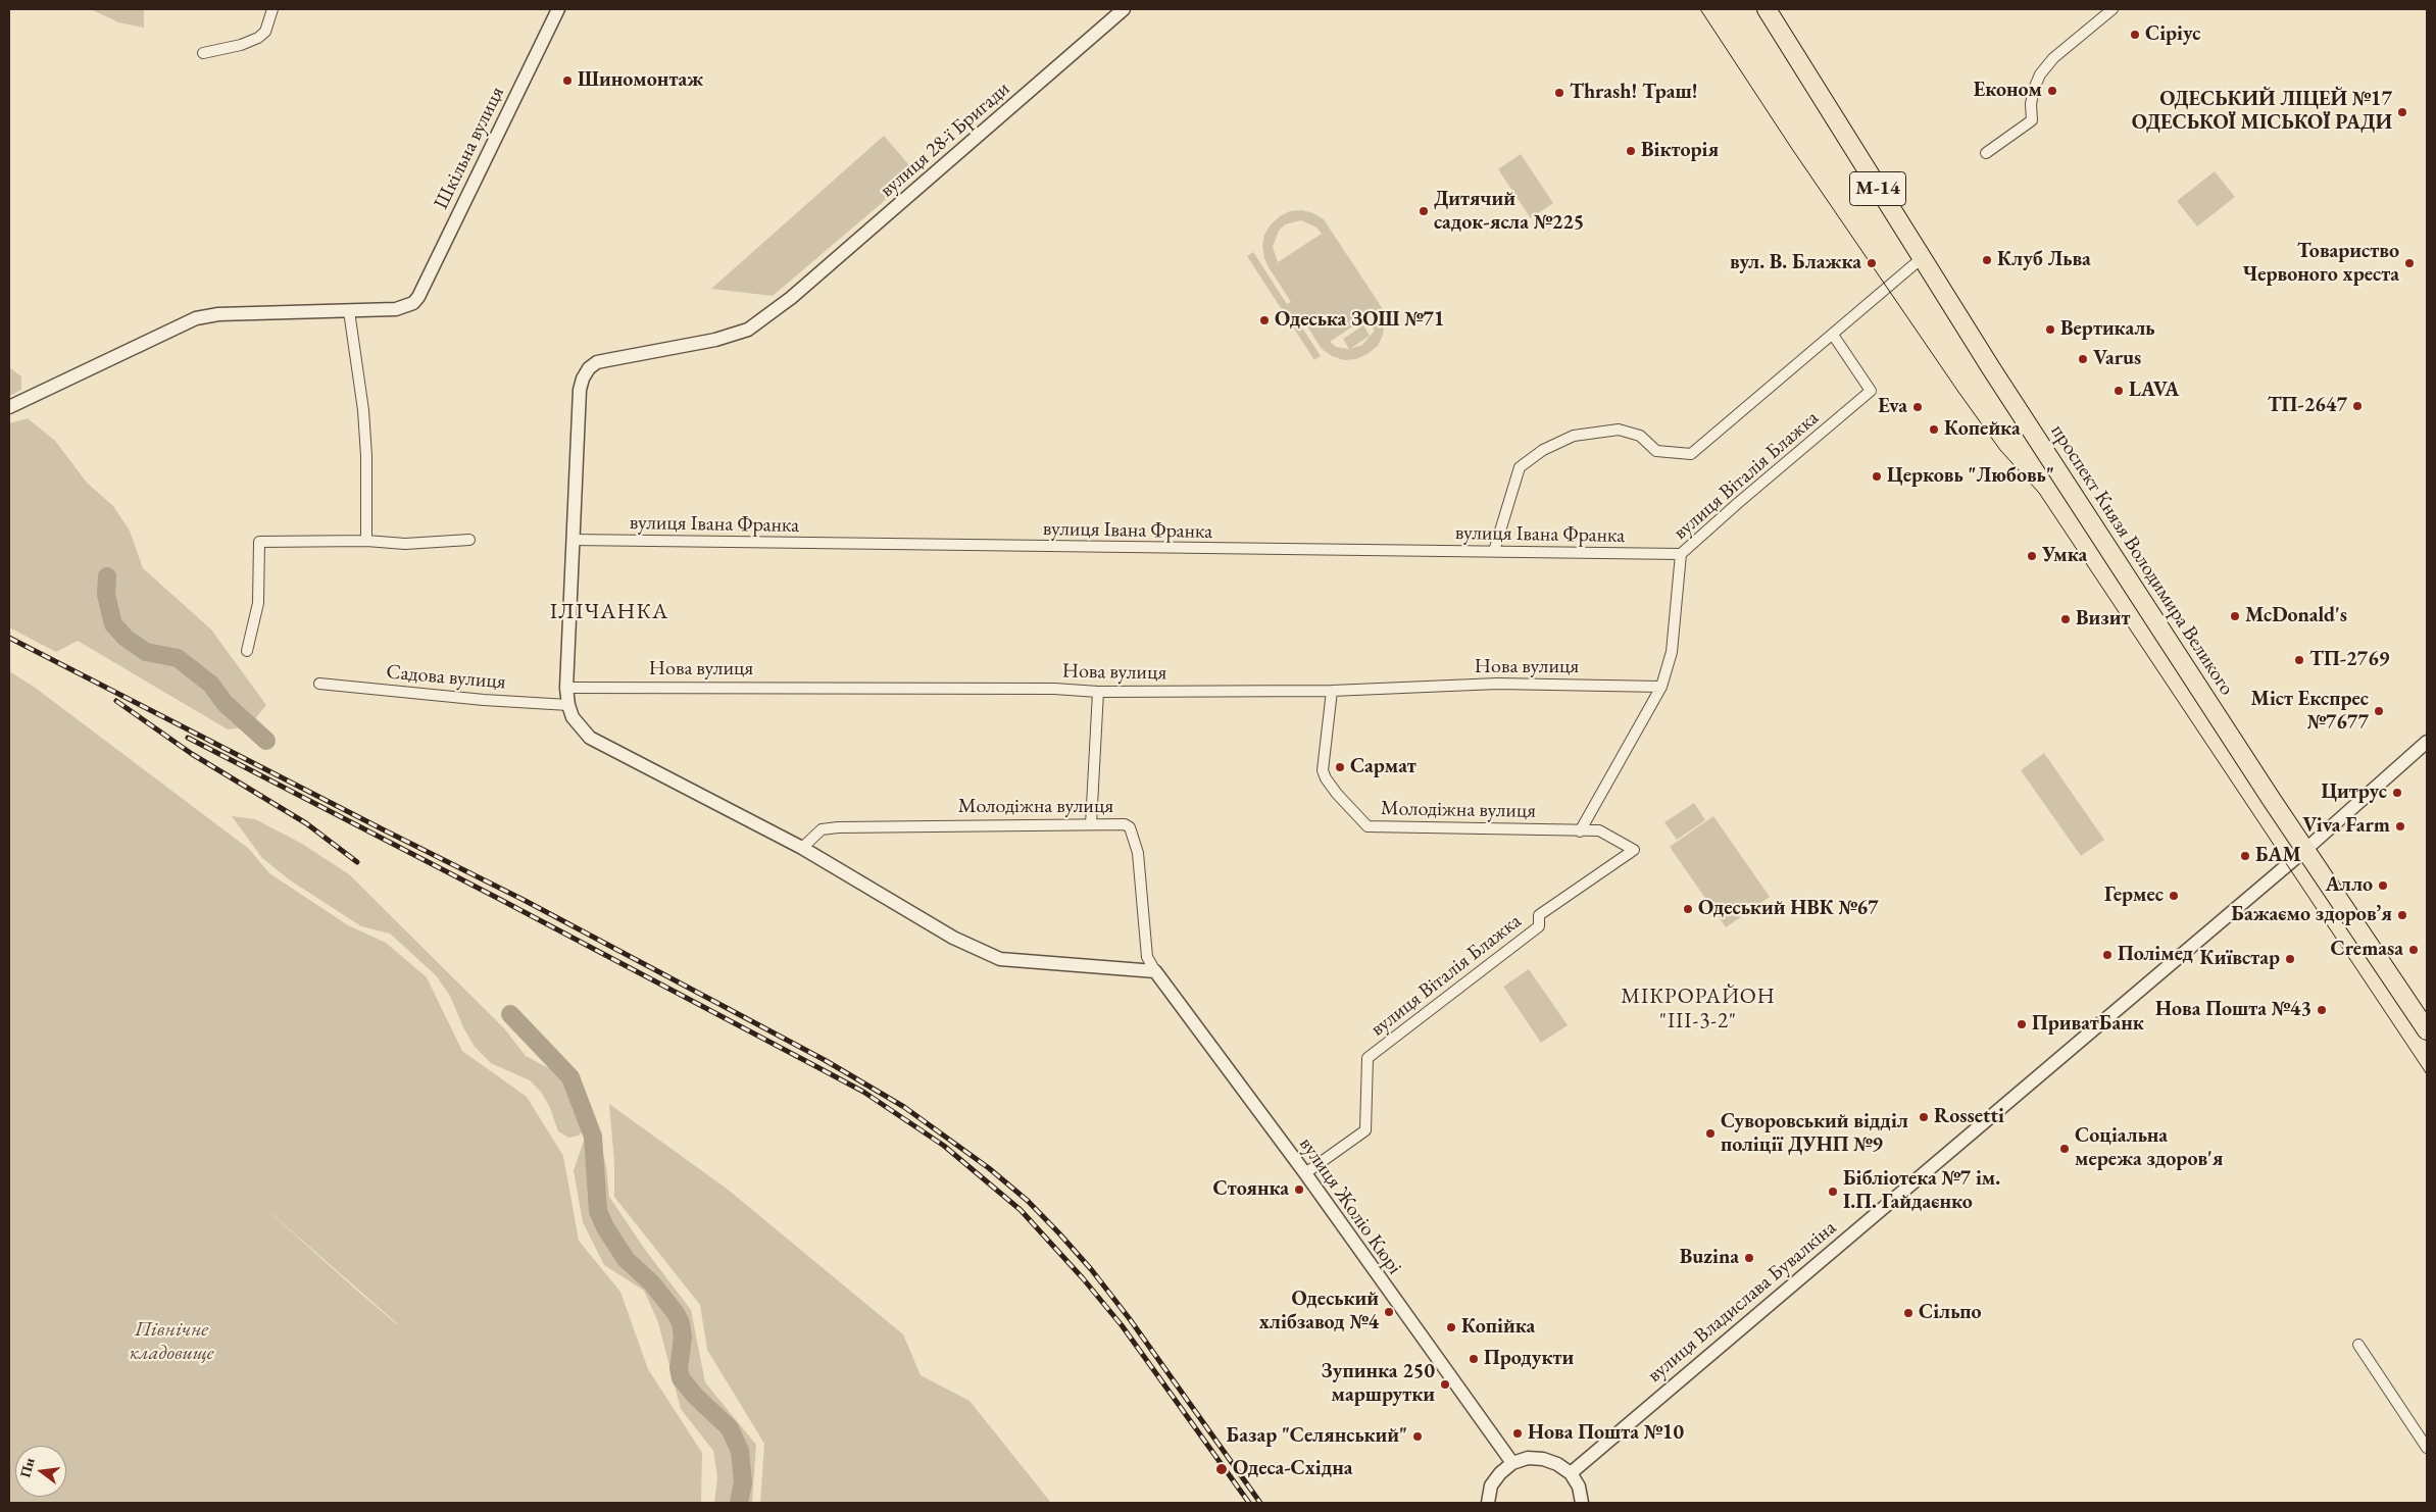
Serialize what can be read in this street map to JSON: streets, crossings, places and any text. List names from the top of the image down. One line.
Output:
{"streets":{"highway":["М-14","проспект Князя Володимира Великого"],"street":["вулиця 28-ї Бригади","Шкільна вулиця","вулиця Віталія Блажка","вулиця Івана Франка","Нова вулиця","Садова вулиця","Молодіжна вулиця","вулиця Жоліо Кюрі","вулиця Владислава Бувалкіна"]},"crossings":[["вулиця 28-ї Бригади","вулиця Івана Франка"],["вулиця 28-ї Бригади","Нова вулиця"],["вулиця 28-ї Бригади","Садова вулиця"],["вулиця Віталія Блажка","вулиця Івана Франка"],["вулиця Віталія Блажка","Нова вулиця"],["вулиця Віталія Блажка","Молодіжна вулиця"],["вулиця Віталія Блажка","вулиця Жоліо Кюрі"],["проспект Князя Володимира Великого","вулиця Владислава Бувалкіна"],["Нова вулиця","Молодіжна вулиця"],["Молодіжна вулиця","вулиця Жоліо Кюрі"]],"districts":["ІЛІЧАНКА","МІКРОРАЙОН \"ІІІ-3-2\""],"parks":["Північне кладовище"],"places":["Сіріус","Шиномонтаж","Економ","Thrash! Траш!","ОДЕСЬКИЙ ЛІЦЕЙ №17 ОДЕСЬКОЇ МІСЬКОЇ РАДИ","Вікторія","Дитячий садок-ясла №225","Клуб Льва","вул. В. Блажка","Товариство Червоного хреста","Одеська ЗОШ №71","Вертикаль","Varus","LAVA","ТП-2647","Eva","Копейка","Церковь \"Любовь\"","Умка","McDonald's","Визит","ТП-2769","Міст Експрес №7677","Сармат","Цитрус","Viva Farm","БАМ","Алло","Гермес","Одеський НВК №67","Бажаємо здоровʼя","Cremasa","Полімед","Київстар","Нова Пошта №43","ПриватБанк","Rossetti","Суворовський відділ поліції ДУНП №9","Соціальна мережа здоров'я","Стоянка","Бібліотека №7 ім. І.П. Гайдаєнко","Buzina","Одеський хлібзавод №4","Сільпо","Копійка","Продукти","Зупинка 250 маршрутки","Нова Пошта №10","Базар \"Селянський\"","Одеса-Східна"],"north":"left"}
